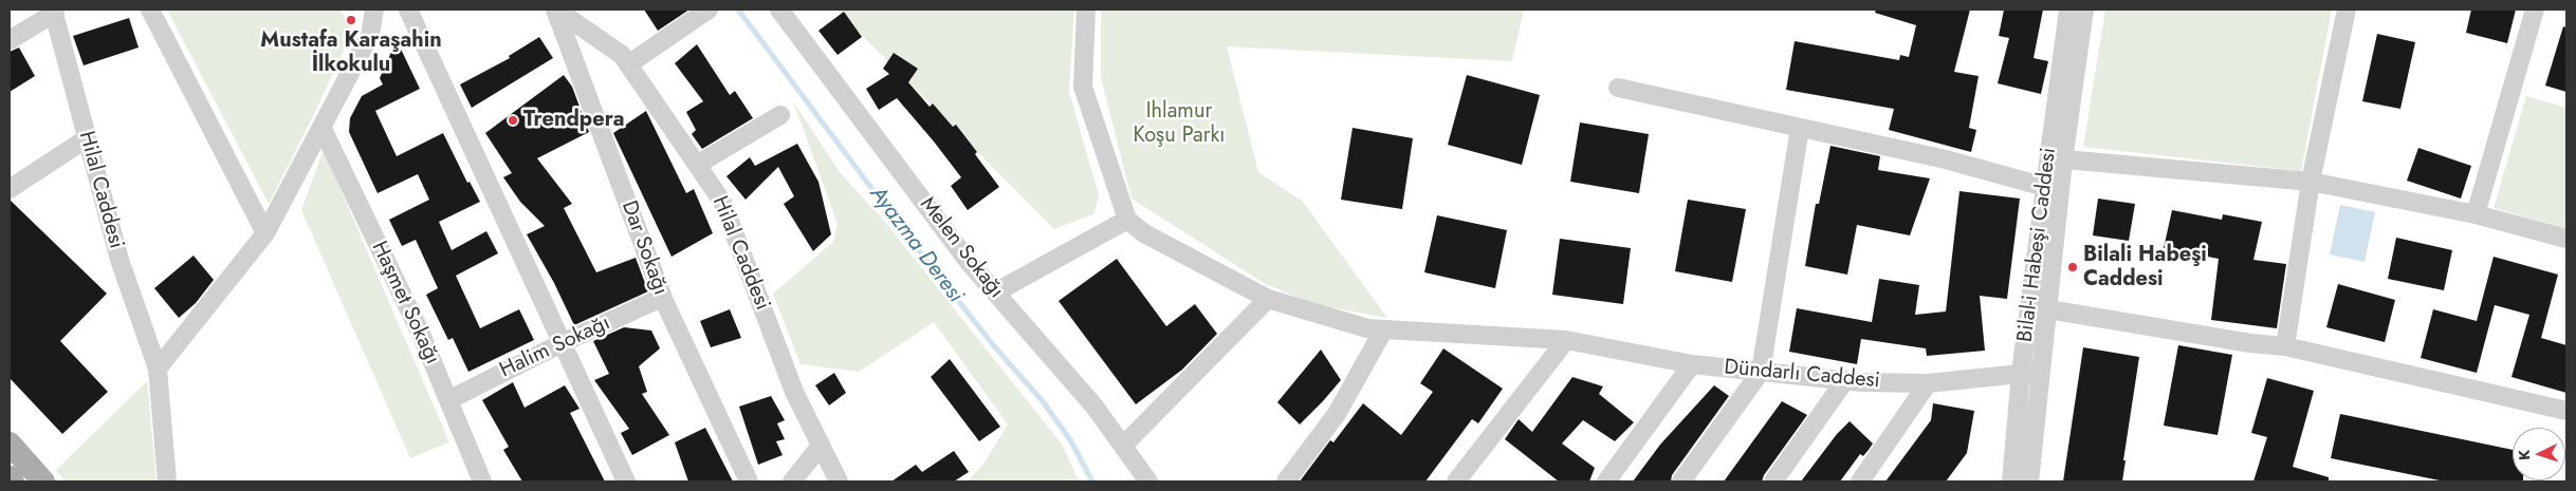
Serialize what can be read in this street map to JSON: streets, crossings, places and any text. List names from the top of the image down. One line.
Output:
{"streets":{"street":["Hilal Caddesi","Bilal-i Habeşi Caddesi","Dar Sokağı","Melen Sokağı","Haşmet Sokağı","Halim Sokağı","Dündarlı Caddesi"]},"crossings":[["Hilal Caddesi","Dar Sokağı"],["Bilal-i Habeşi Caddesi","Dündarlı Caddesi"],["Dar Sokağı","Halim Sokağı"],["Haşmet Sokağı","Halim Sokağı"]],"water":["Ayazma Deresi"],"parks":["Ihlamur Koşu Parkı"],"places":["Mustafa Karaşahin İlkokulu","Trendpera","Bilali Habeşi Caddesi"],"north":"left"}
